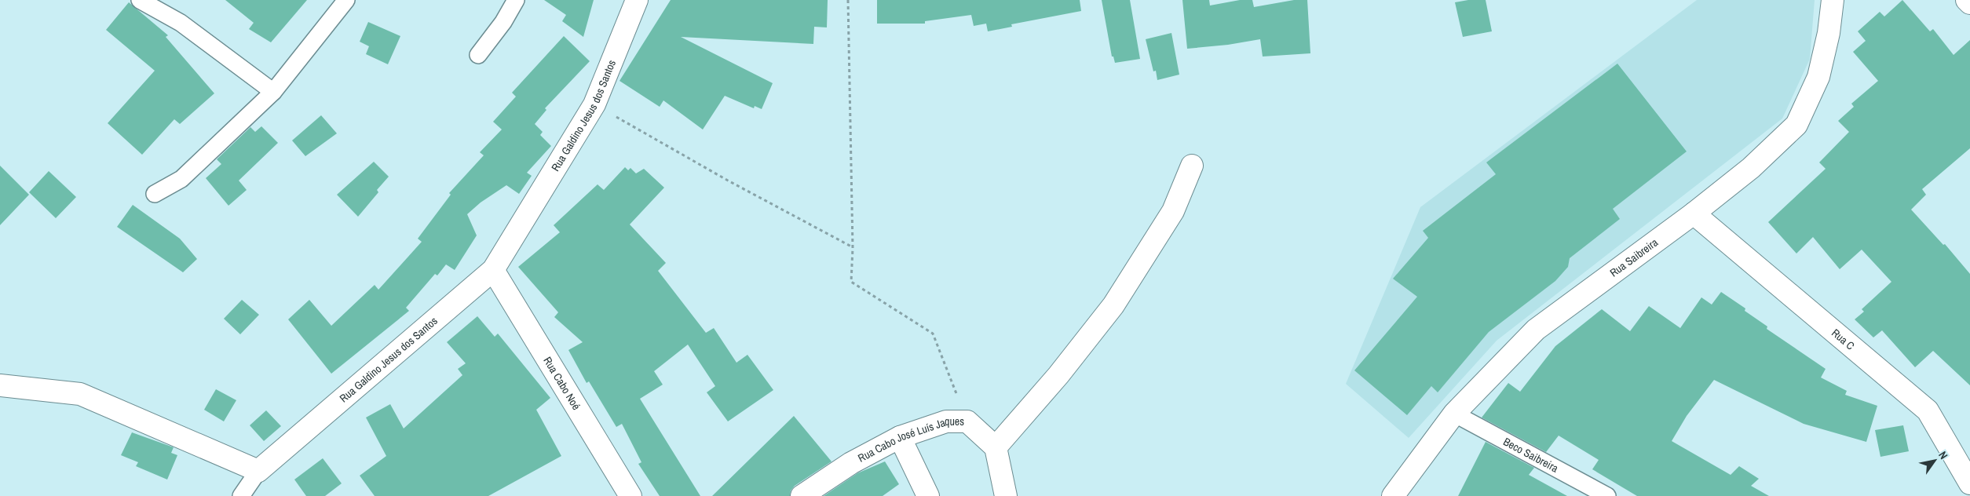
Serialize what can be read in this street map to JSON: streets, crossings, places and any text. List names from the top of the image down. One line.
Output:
{"streets":{"street":["Rua Galdino Jesus dos Santos","Rua Saibreira","Rua C","Rua Cabo Noé","Rua Cabo José Luís Jaques"],"lane":["Beco Saibreira"]},"crossings":[["Rua Galdino Jesus dos Santos","Rua Cabo Noé"],["Rua Saibreira","Rua C"],["Rua Saibreira","Beco Saibreira"]],"north":"top right"}
